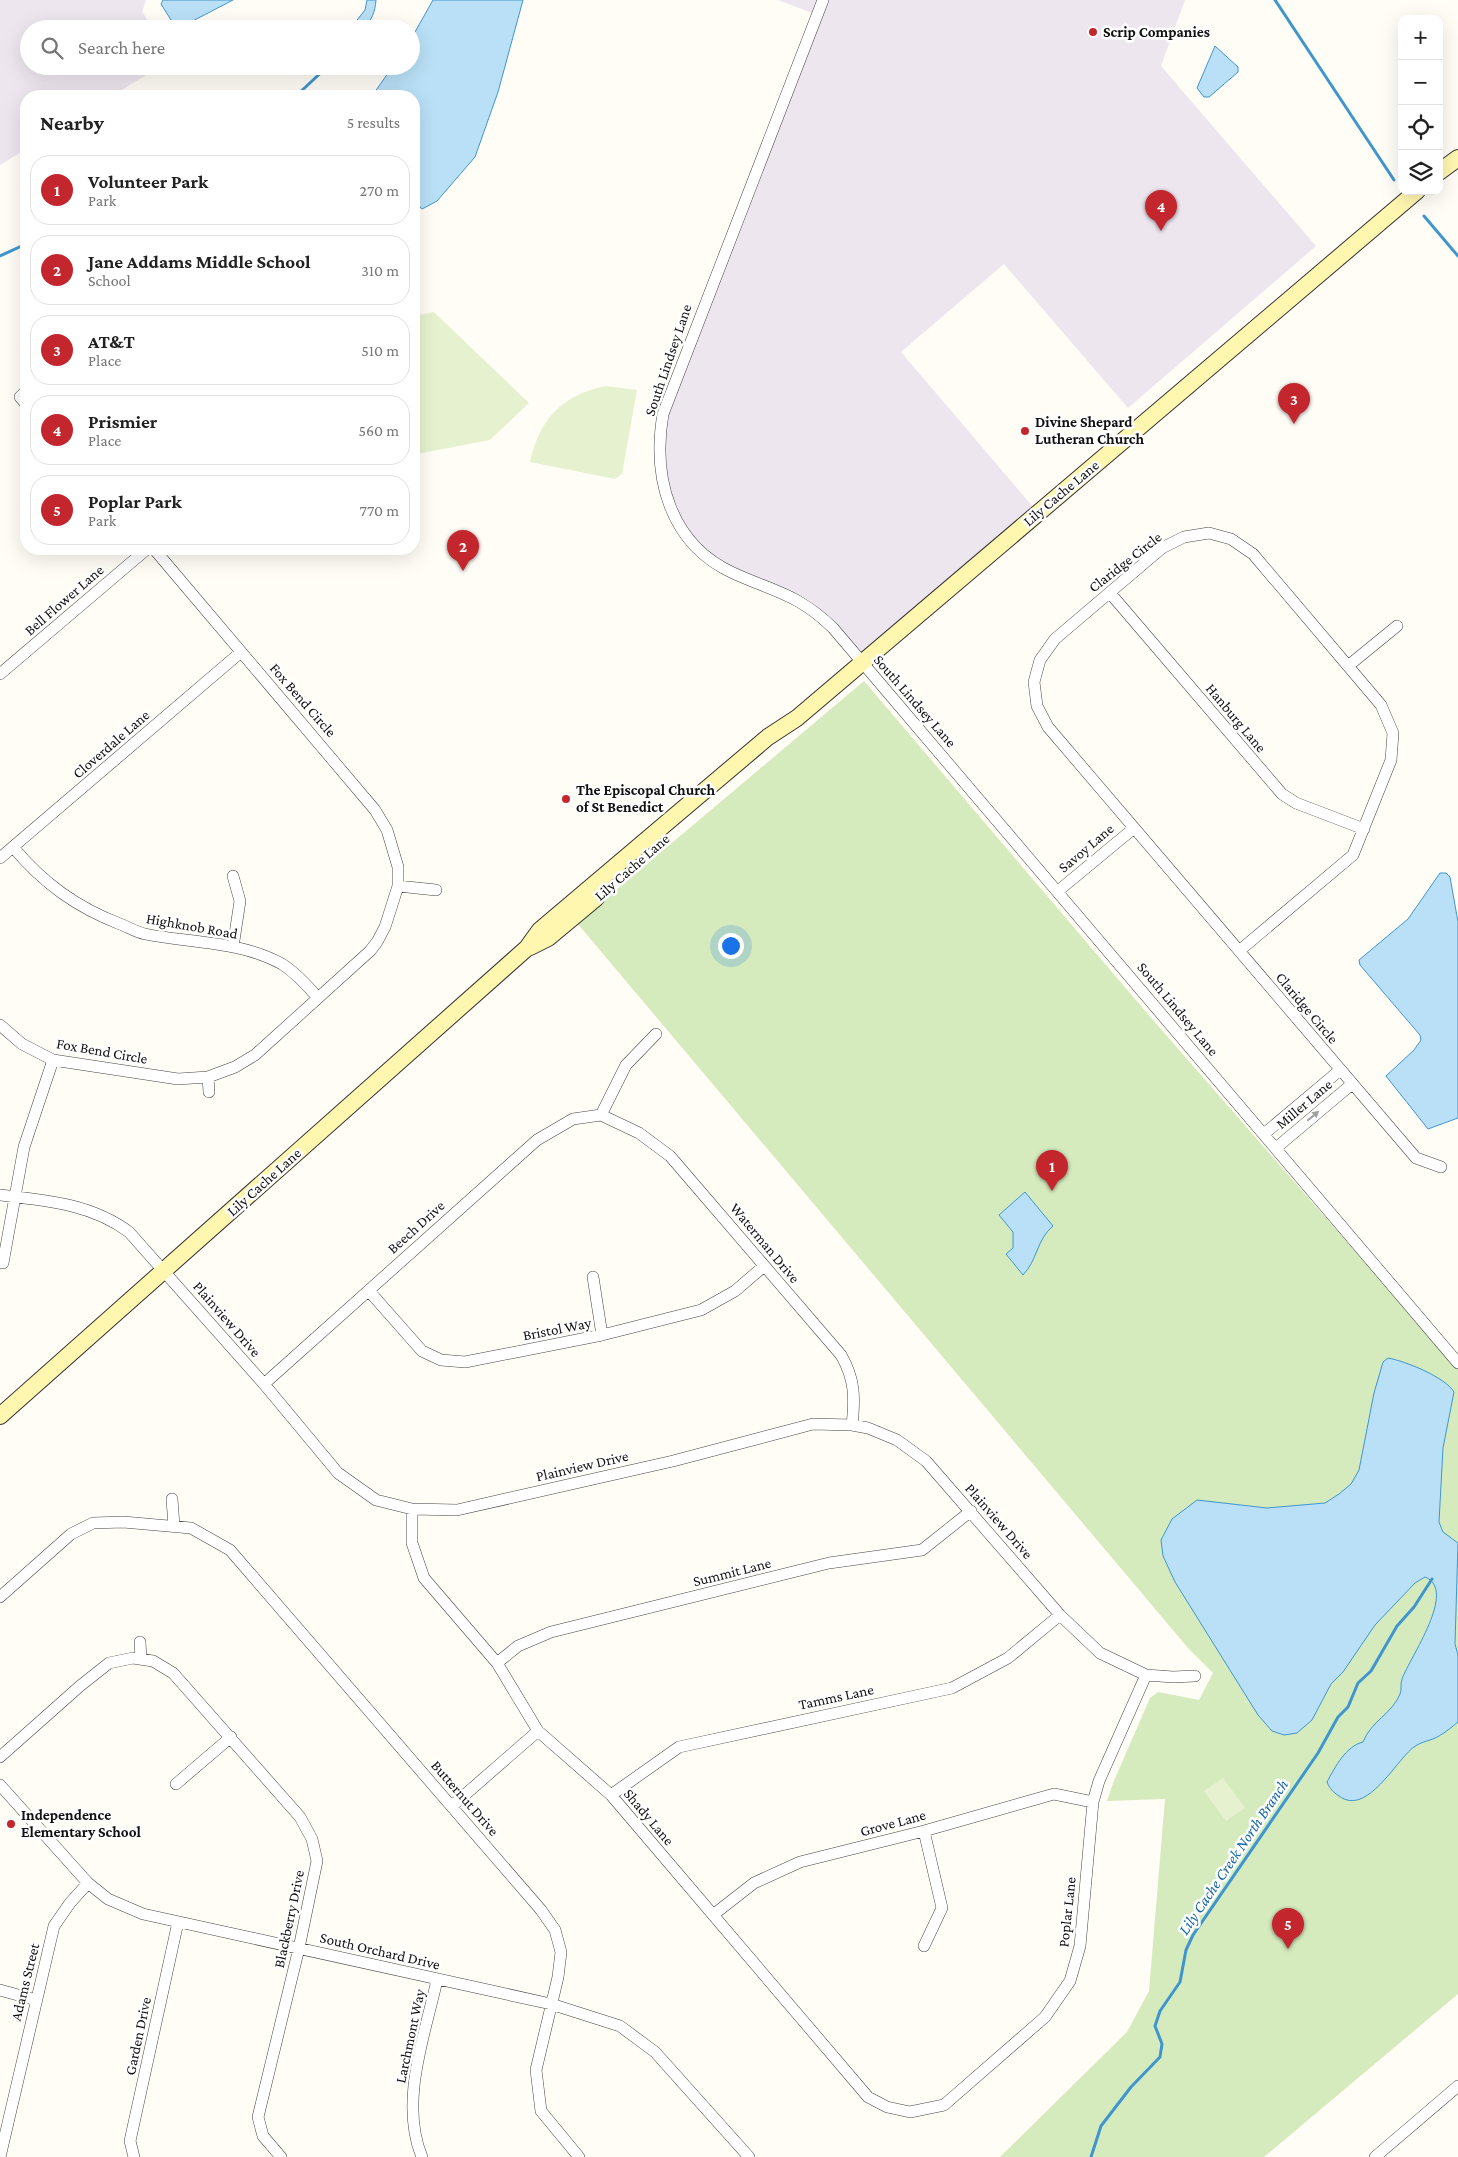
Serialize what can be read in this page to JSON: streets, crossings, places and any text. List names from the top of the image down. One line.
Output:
{"streets":{"street":["South Lindsey Lane","Lily Cache Lane","Claridge Circle","Bell Flower Lane","Fox Bend Circle","Hanburg Lane","Cloverdale Lane","Savoy Lane","Highknob Road","Miller Lane","Beech Drive","Waterman Drive","Plainview Drive","Bristol Way","Summit Lane","Tamms Lane","Butternut Drive","Shady Lane","Grove Lane","Poplar Lane","Blackberry Drive","South Orchard Drive","Adams Street","Garden Drive","Larchmont Way"]},"crossings":[["South Lindsey Lane","Lily Cache Lane"],["South Lindsey Lane","Savoy Lane"],["South Lindsey Lane","Miller Lane"],["Lily Cache Lane","Plainview Drive"],["Claridge Circle","Hanburg Lane"],["Claridge Circle","Savoy Lane"],["Claridge Circle","Miller Lane"],["Fox Bend Circle","Cloverdale Lane"],["Fox Bend Circle","Highknob Road"],["Cloverdale Lane","Highknob Road"],["Beech Drive","Waterman Drive"],["Beech Drive","Plainview Drive"],["Beech Drive","Bristol Way"],["Waterman Drive","Plainview Drive"],["Waterman Drive","Bristol Way"],["Plainview Drive","Summit Lane"],["Plainview Drive","Tamms Lane"],["Plainview Drive","Shady Lane"],["Plainview Drive","Poplar Lane"],["Summit Lane","Shady Lane"],["Tamms Lane","Shady Lane"],["Butternut Drive","South Orchard Drive"],["Shady Lane","Grove Lane"],["Shady Lane","Poplar Lane"],["Grove Lane","Poplar Lane"],["Blackberry Drive","South Orchard Drive"],["South Orchard Drive","Adams Street"],["South Orchard Drive","Garden Drive"],["South Orchard Drive","Larchmont Way"]],"water":["Lily Cache Creek North Branch"],"places":["Scrip Companies","Divine Shepard Lutheran Church","The Episcopal Church of St Benedict","Independence Elementary School"],"page":{"map_buttons":["+","−"],"search":"Search here","heading":["Nearby","5 results"],"list":[{"mark":"1","name":"Volunteer Park","note":"Park","value":"270 m"},{"mark":"2","name":"Jane Addams Middle School","note":"School","value":"310 m"},{"mark":"3","name":"AT&T","note":"Place","value":"510 m"},{"mark":"4","name":"Prismier","note":"Place","value":"560 m"},{"mark":"5","name":"Poplar Park","note":"Park","value":"770 m"}],"pins":["4","3","2","1","5"]}}
